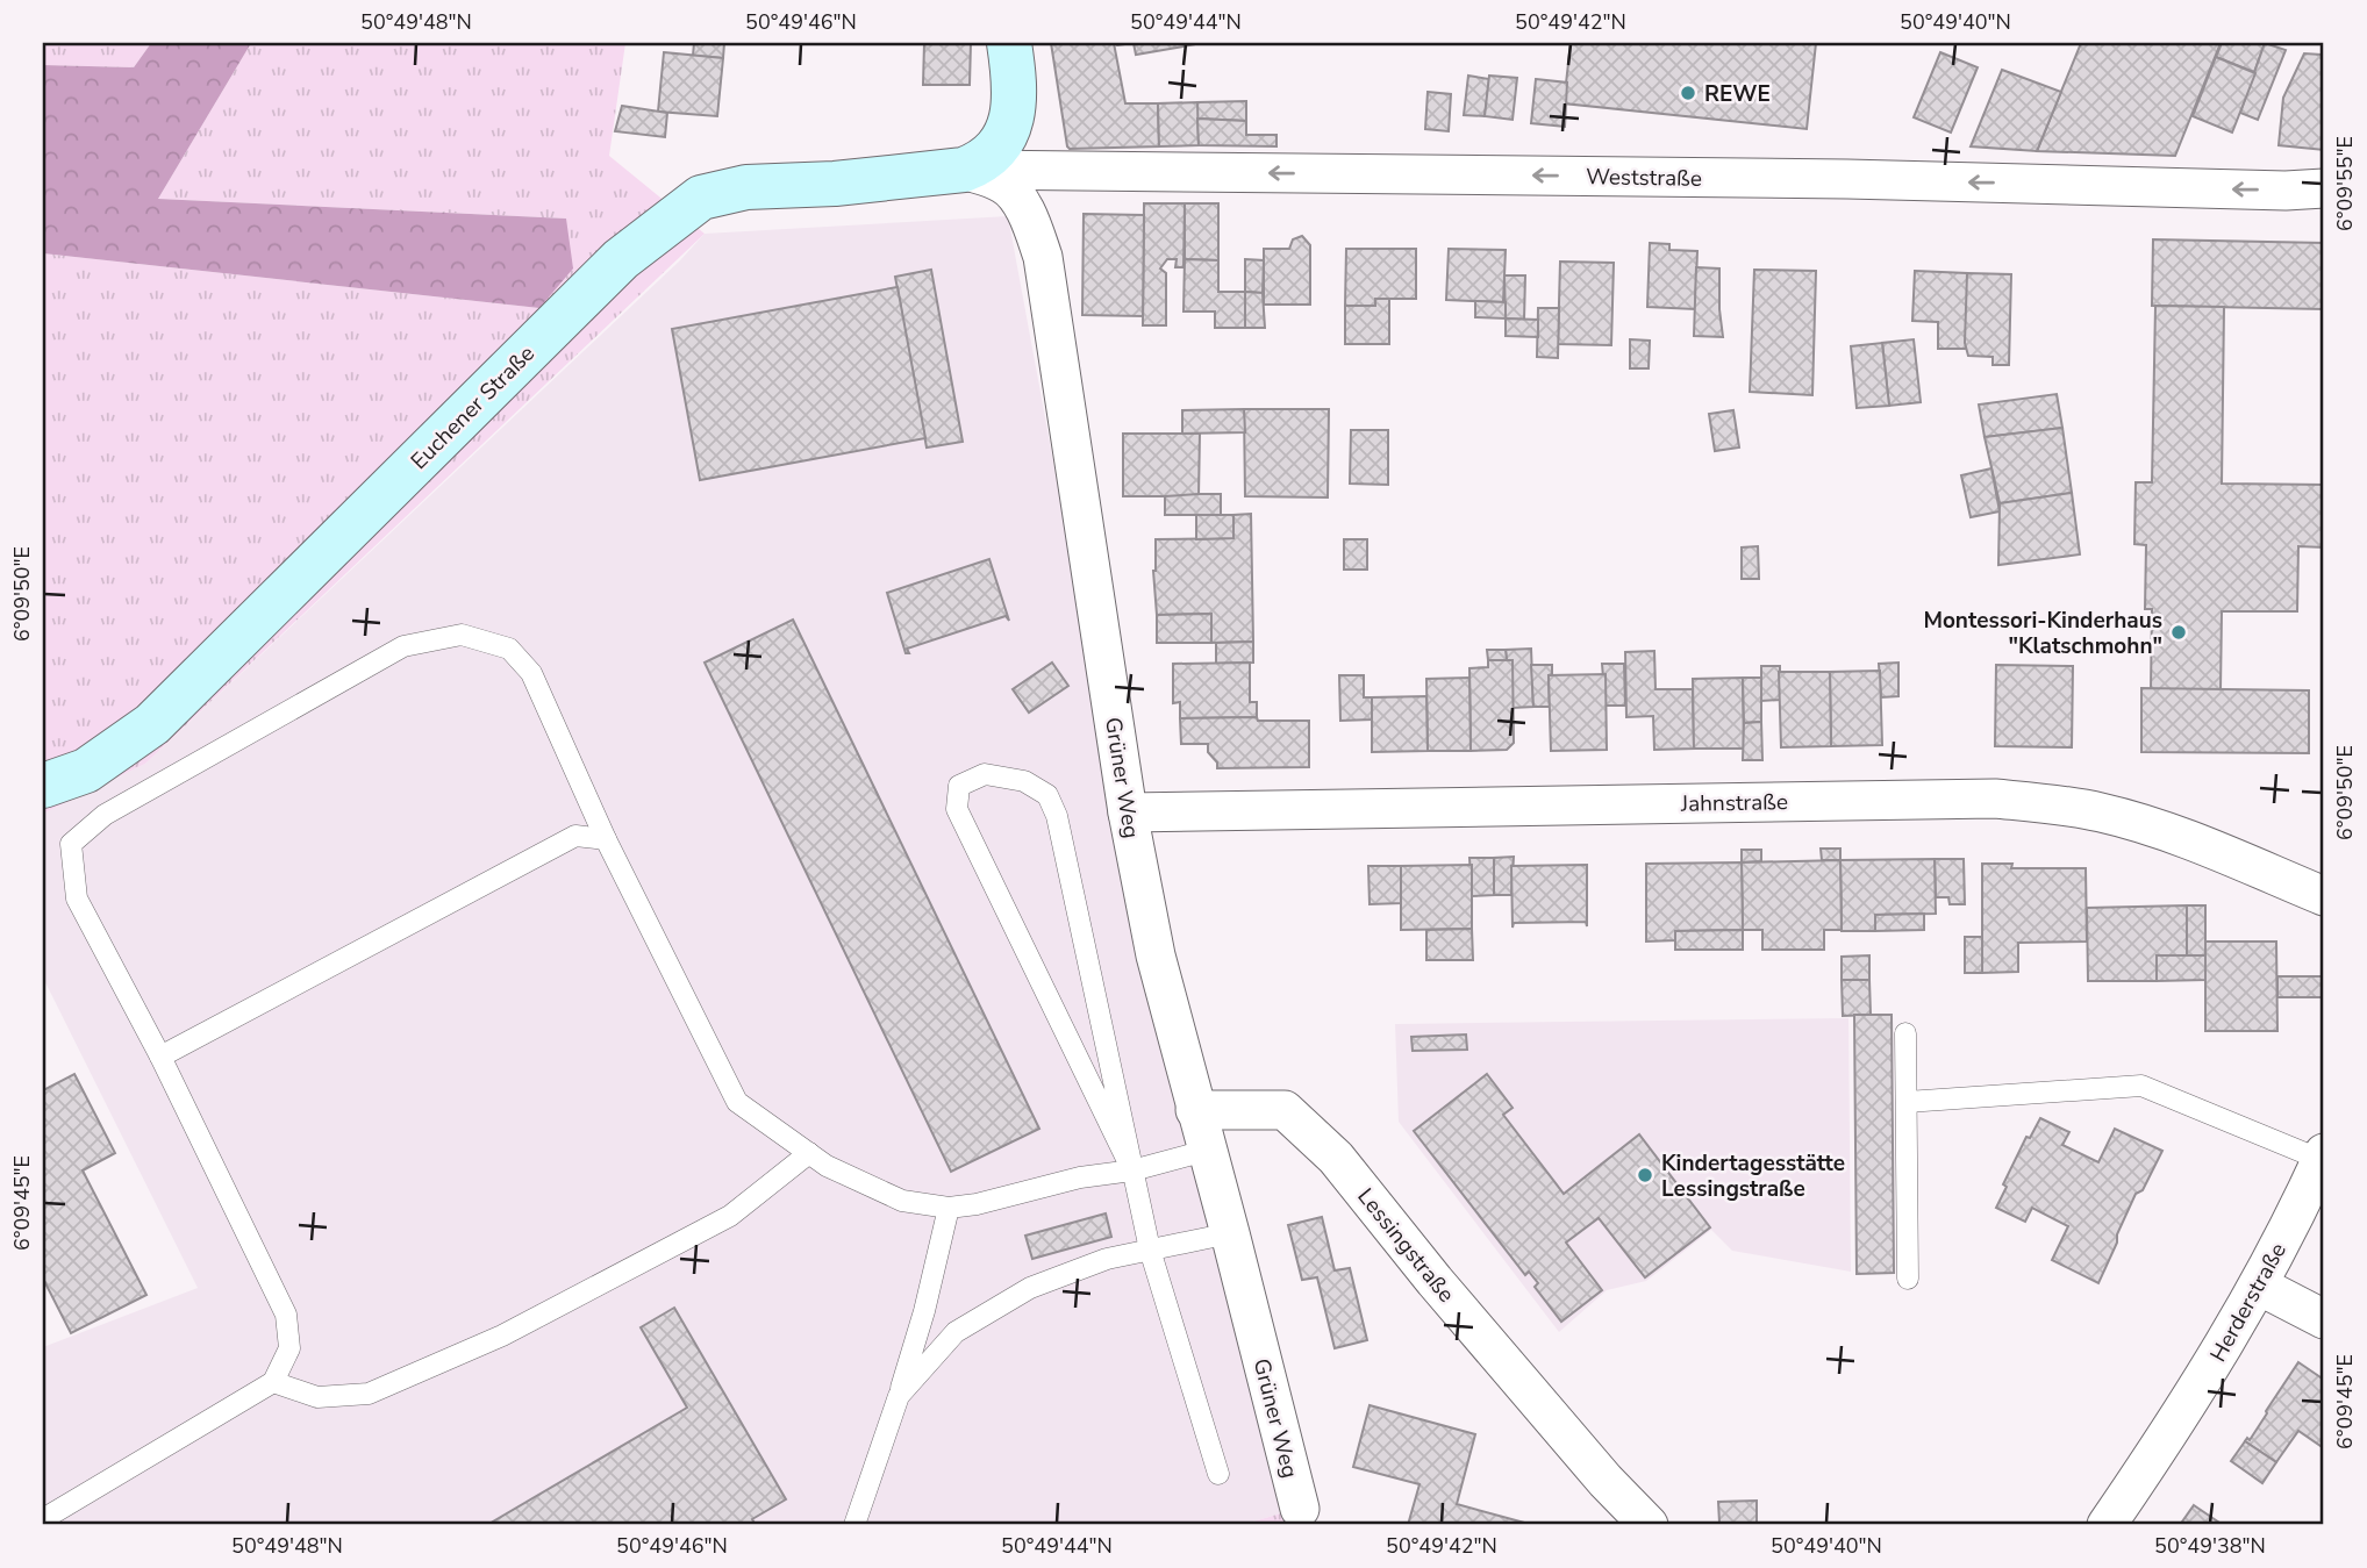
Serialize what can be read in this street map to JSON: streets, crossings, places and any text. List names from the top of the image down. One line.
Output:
{"streets":{"street":["Weststraße","Euchener Straße","Grüner Weg","Jahnstraße","Lessingstraße","Herderstraße"]},"crossings":[["Weststraße","Euchener Straße"],["Weststraße","Grüner Weg"],["Euchener Straße","Grüner Weg"],["Grüner Weg","Jahnstraße"],["Grüner Weg","Lessingstraße"]],"one_way":["Weststraße"],"places":["REWE","Montessori-Kinderhaus \"Klatschmohn\"","Kindertagesstätte Lessingstraße"],"coordinates":["50°49'48\"N","50°49'46\"N","50°49'44\"N","50°49'42\"N","50°49'40\"N","6°09'55\"E","6°09'50\"E","6°09'45\"E","50°49'38\"N"]}
